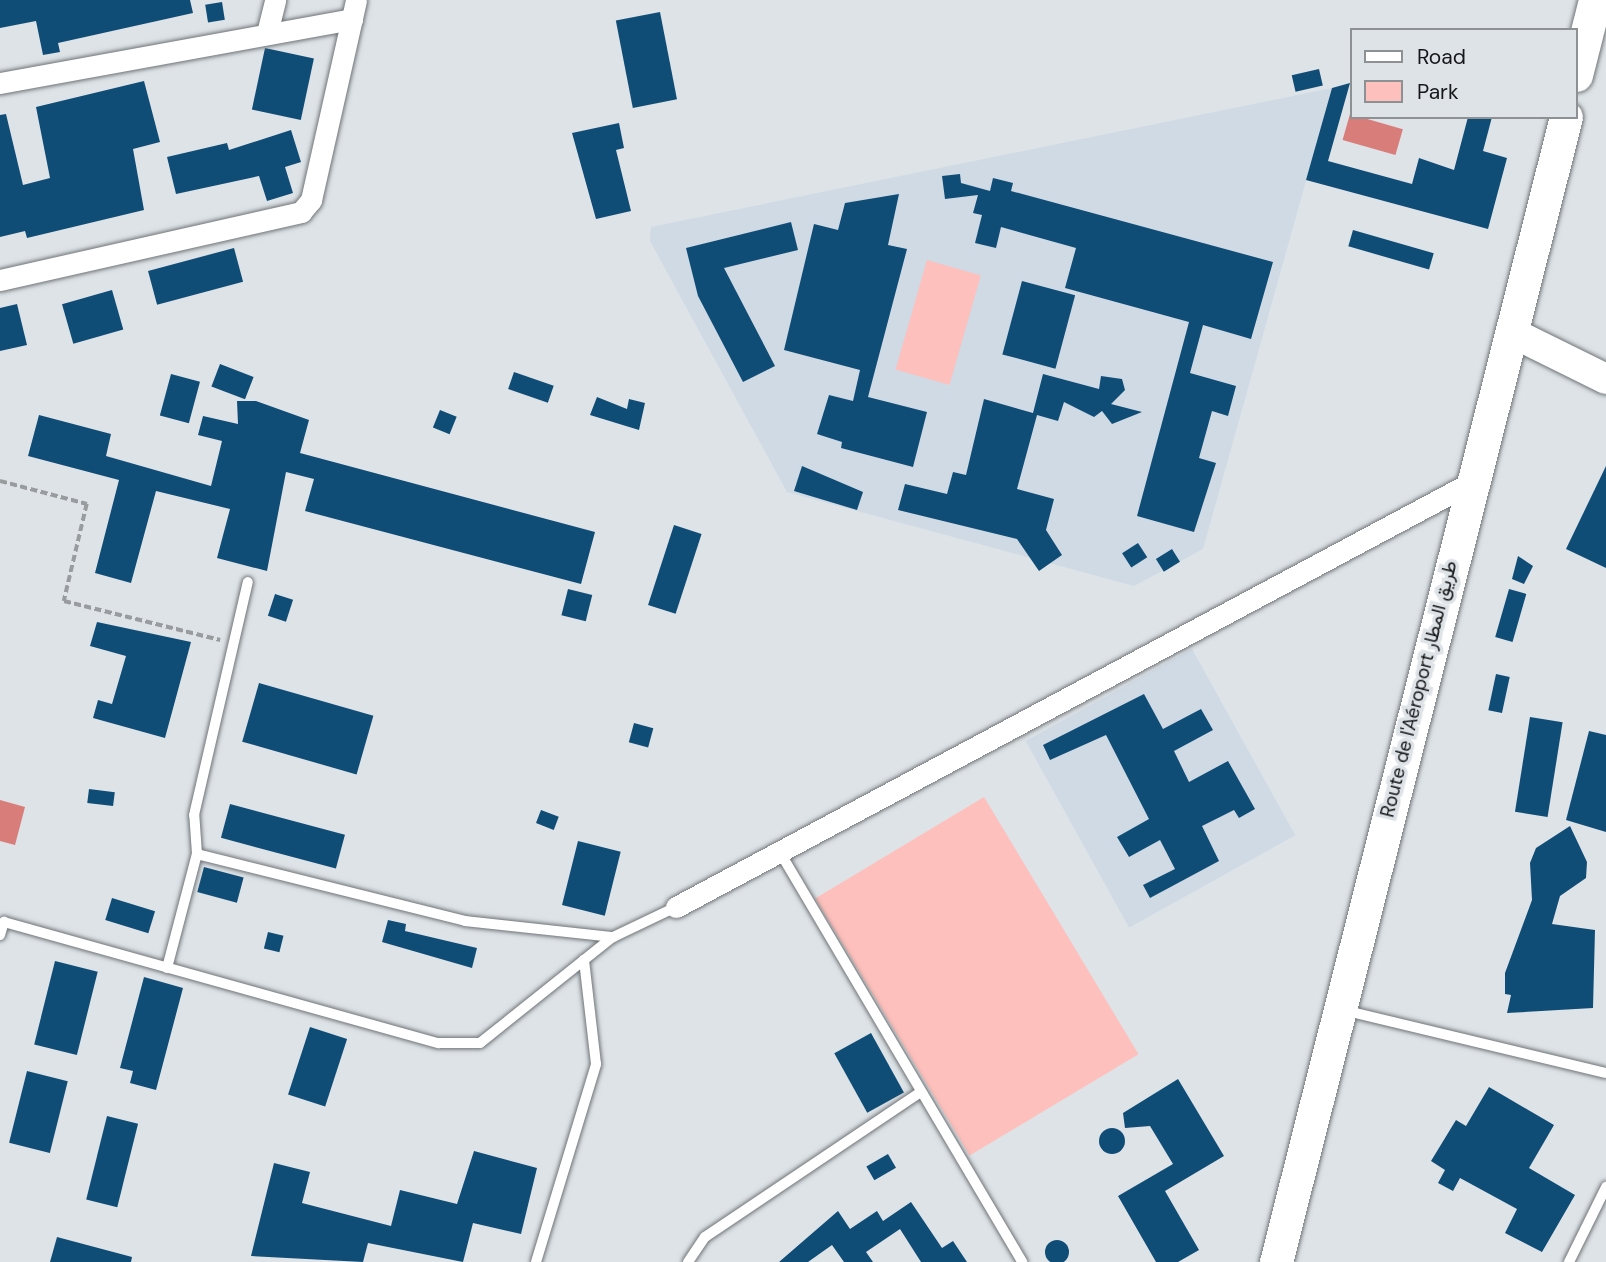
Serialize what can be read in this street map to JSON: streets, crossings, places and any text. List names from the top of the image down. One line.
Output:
{"streets":{"main road":["Route de l'Aéroport طريق المطار"]},"legend":["Road","Park"]}
